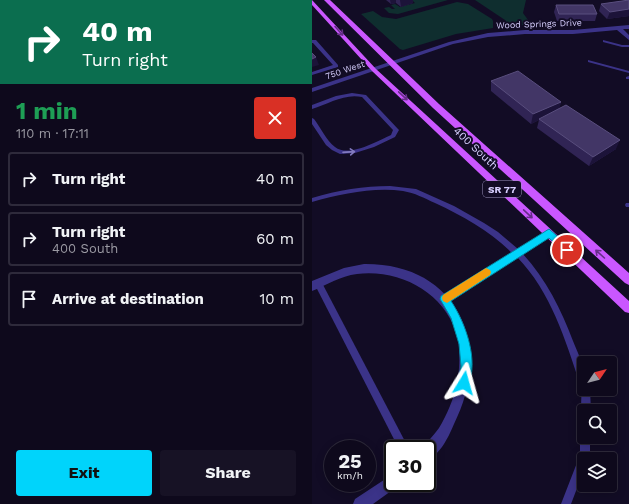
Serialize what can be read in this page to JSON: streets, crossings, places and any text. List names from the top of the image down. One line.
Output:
{"streets":{"main road":["400 South","SR 77"],"street":["Wood Springs Drive","750 West"]},"crossings":[["Wood Springs Drive","750 West"],["Wood Springs Drive","400 South"],["750 West","400 South"]],"north":"top right","page":{"turn":["40 m","Turn right"],"heading":["1 min","110 m · 17:11"],"list":[{"name":"Turn right","value":"40 m"},{"name":"Turn right","note":"400 South","value":"60 m"},{"name":"Arrive at destination","value":"10 m"}],"speed":"25 km/h","limit":"30","buttons":["Exit","Share"]}}
